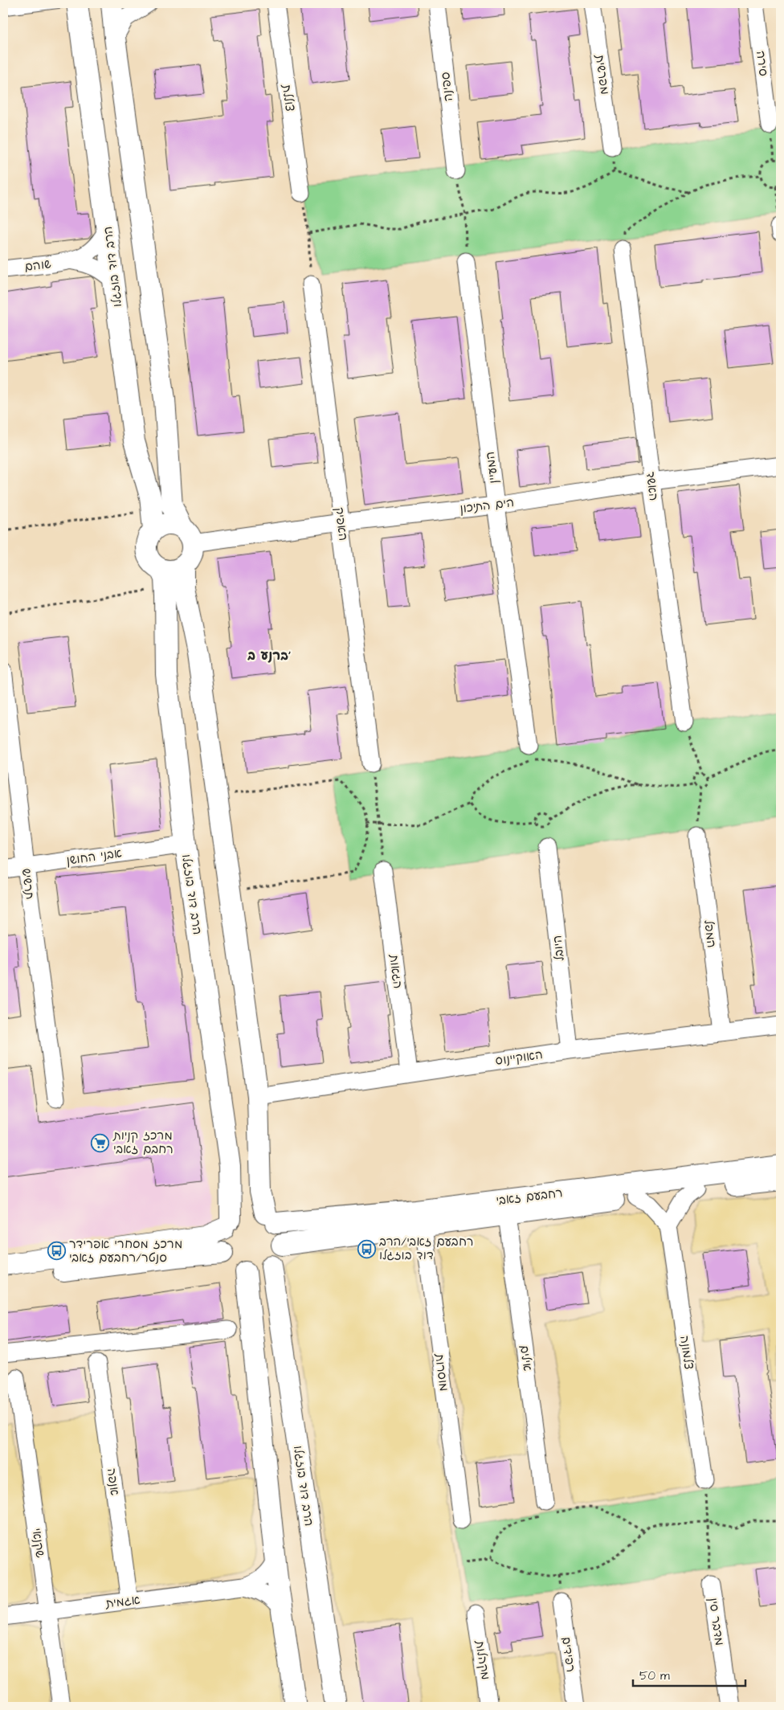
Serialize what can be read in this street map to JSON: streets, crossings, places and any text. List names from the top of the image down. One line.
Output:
{"streets":{"street":["סירה","מפרשית","ספינה","צוללת","שוהם","הרב דוד בוזגלו","המעיין","האשד","הים התיכון","האפיק","אבני החושן","תרשיש","המפל","היובל","הגאות","האוקיינוס","רחבעם זאבי","צלמונה","אילים","מוסרות","אנפה","שקנאי","אגמית","מדבר סין","רפידים","מקהלות"]},"crossings":[["שוהם","הרב דוד בוזגלו"],["הרב דוד בוזגלו","הים התיכון"],["הרב דוד בוזגלו","אבני החושן"],["הרב דוד בוזגלו","רחבעם זאבי"],["המעיין","הים התיכון"],["האשד","הים התיכון"],["הים התיכון","האפיק"],["אבני החושן","תרשיש"],["המפל","האוקיינוס"],["היובל","האוקיינוס"],["הגאות","האוקיינוס"],["רחבעם זאבי","אילים"],["רחבעם זאבי","מוסרות"],["אנפה","אגמית"],["שקנאי","אגמית"]],"districts":["ברנע ב'"],"places":{"supermarket":["מרכז קניות רחבם זאבי"],"bus stop":["רחבעם זאבי/הרב דוד בוזגלו","מרכז מסחרי אפרידר סנטר/רחבעם זאבי"]},"scale_bar":"50 m"}
